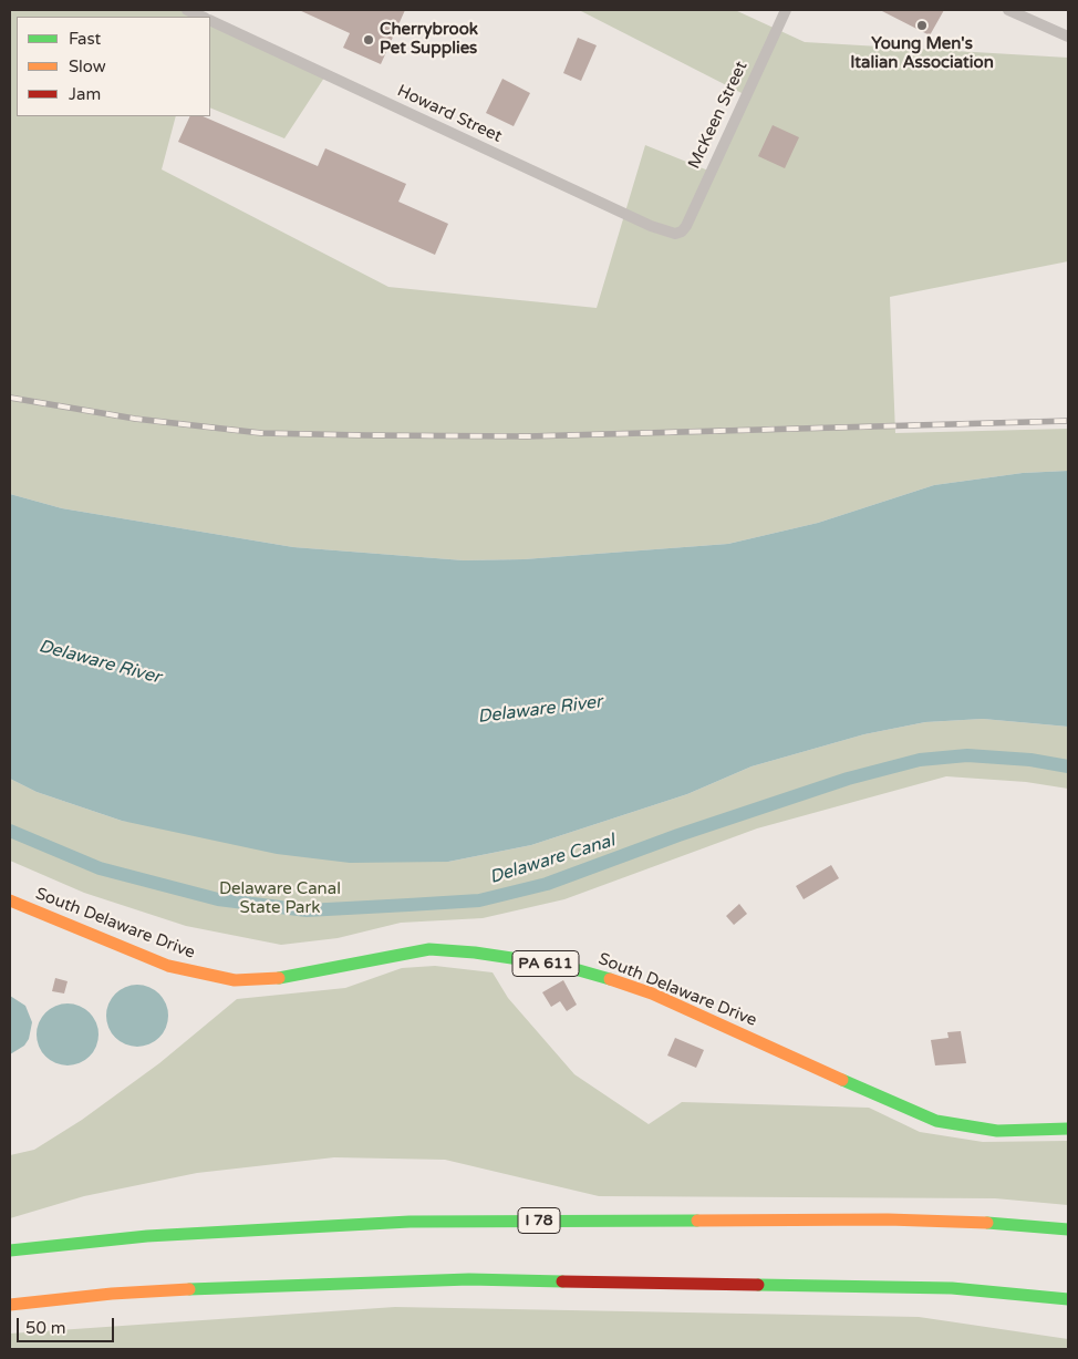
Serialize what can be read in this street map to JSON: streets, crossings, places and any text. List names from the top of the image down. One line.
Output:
{"streets":{"highway":["South Delaware Drive","PA 611","I 78"],"street":["Howard Street","McKeen Street"]},"crossings":[["Howard Street","McKeen Street"]],"water":["Delaware River","Delaware Canal"],"parks":["Delaware Canal State Park"],"places":["Young Men's Italian Association","Cherrybrook Pet Supplies"],"legend":["Fast","Slow","Jam"],"scale_bar":"50 m"}
